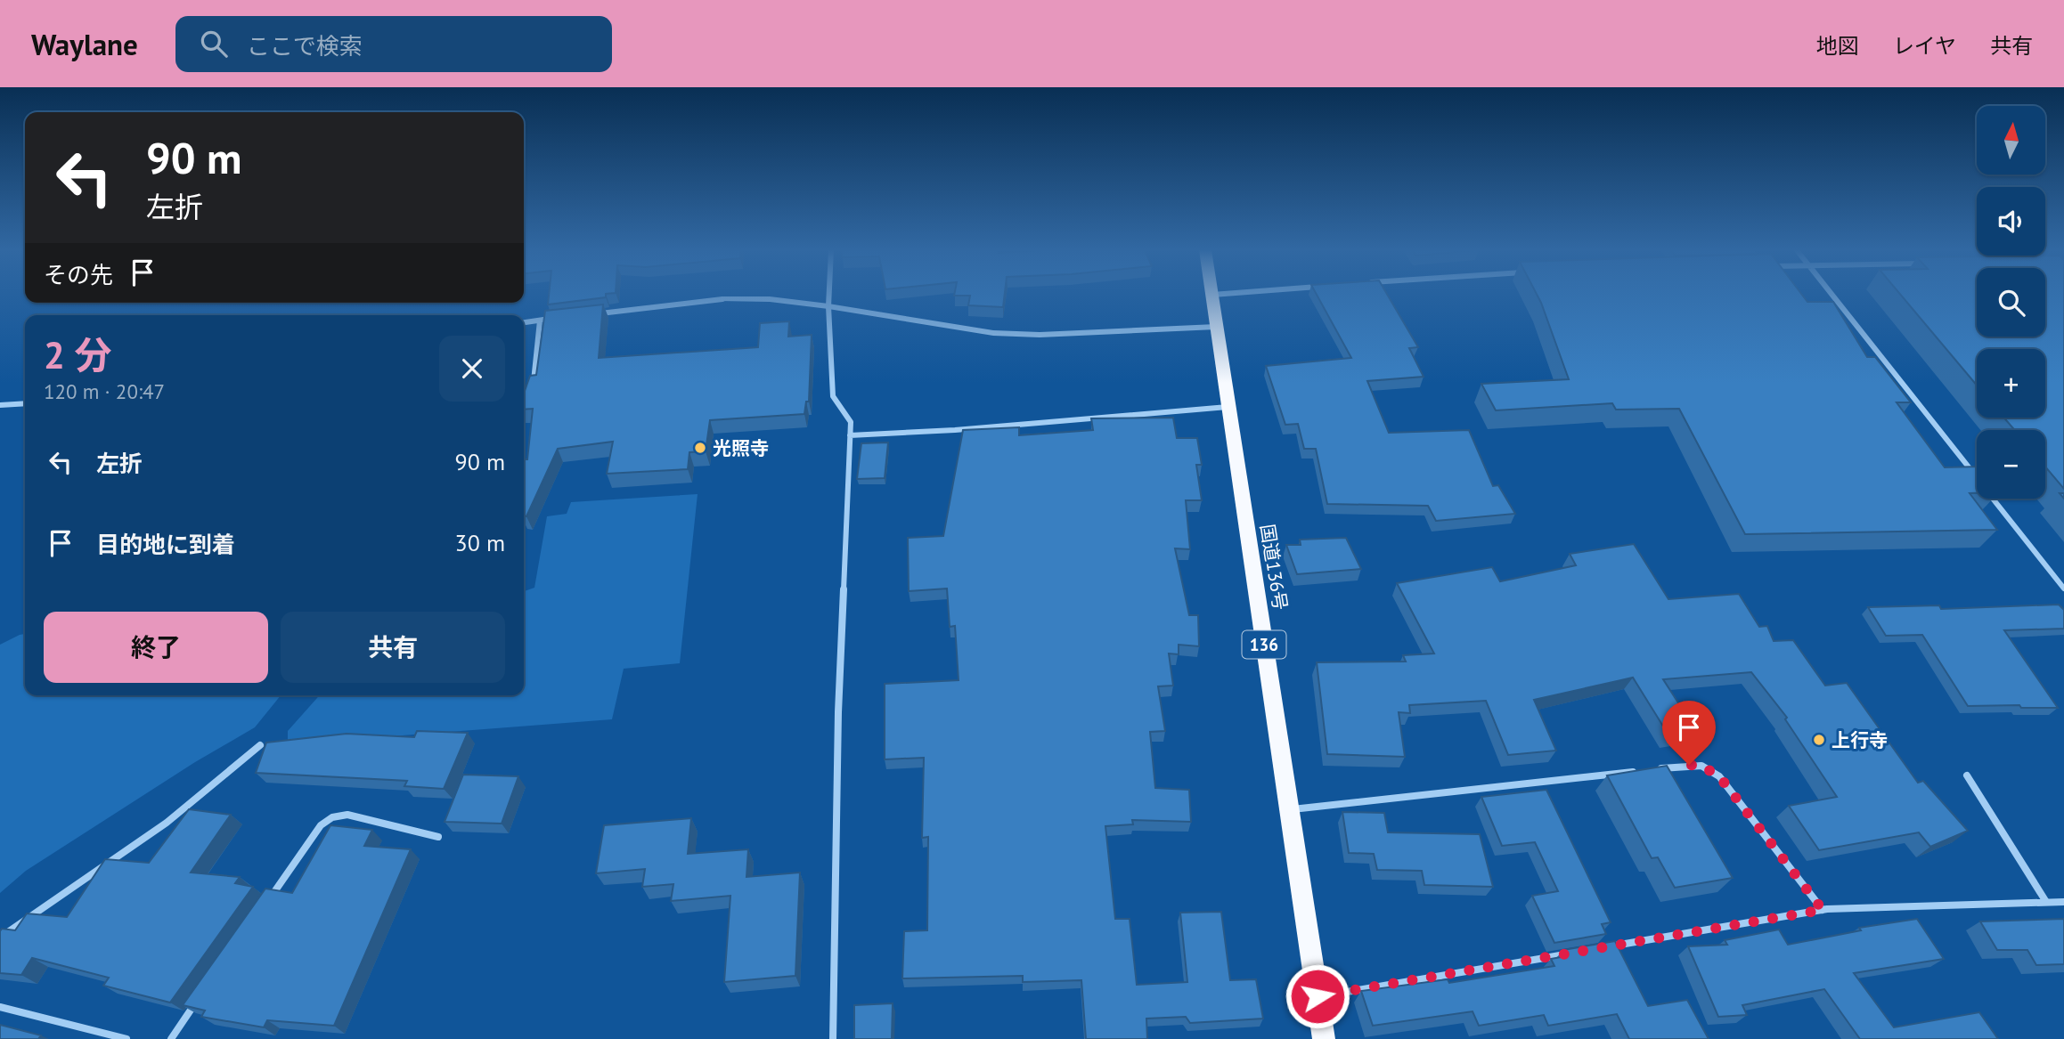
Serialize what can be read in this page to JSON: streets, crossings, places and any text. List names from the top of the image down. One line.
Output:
{"streets":{"highway":["国道136号","136"]},"places":["光照寺","上行寺"],"north":"top","page":{"header":"Waylane","search":"ここで検索","nav":["地図","レイヤ","共有"],"map_buttons":["+","−"],"turn":["90 m","左折"],"then":"その先","heading":["2 分","120 m · 20:47"],"list":[{"name":"左折","value":"90 m"},{"name":"目的地に到着","value":"30 m"}],"buttons":["終了","共有"]}}
